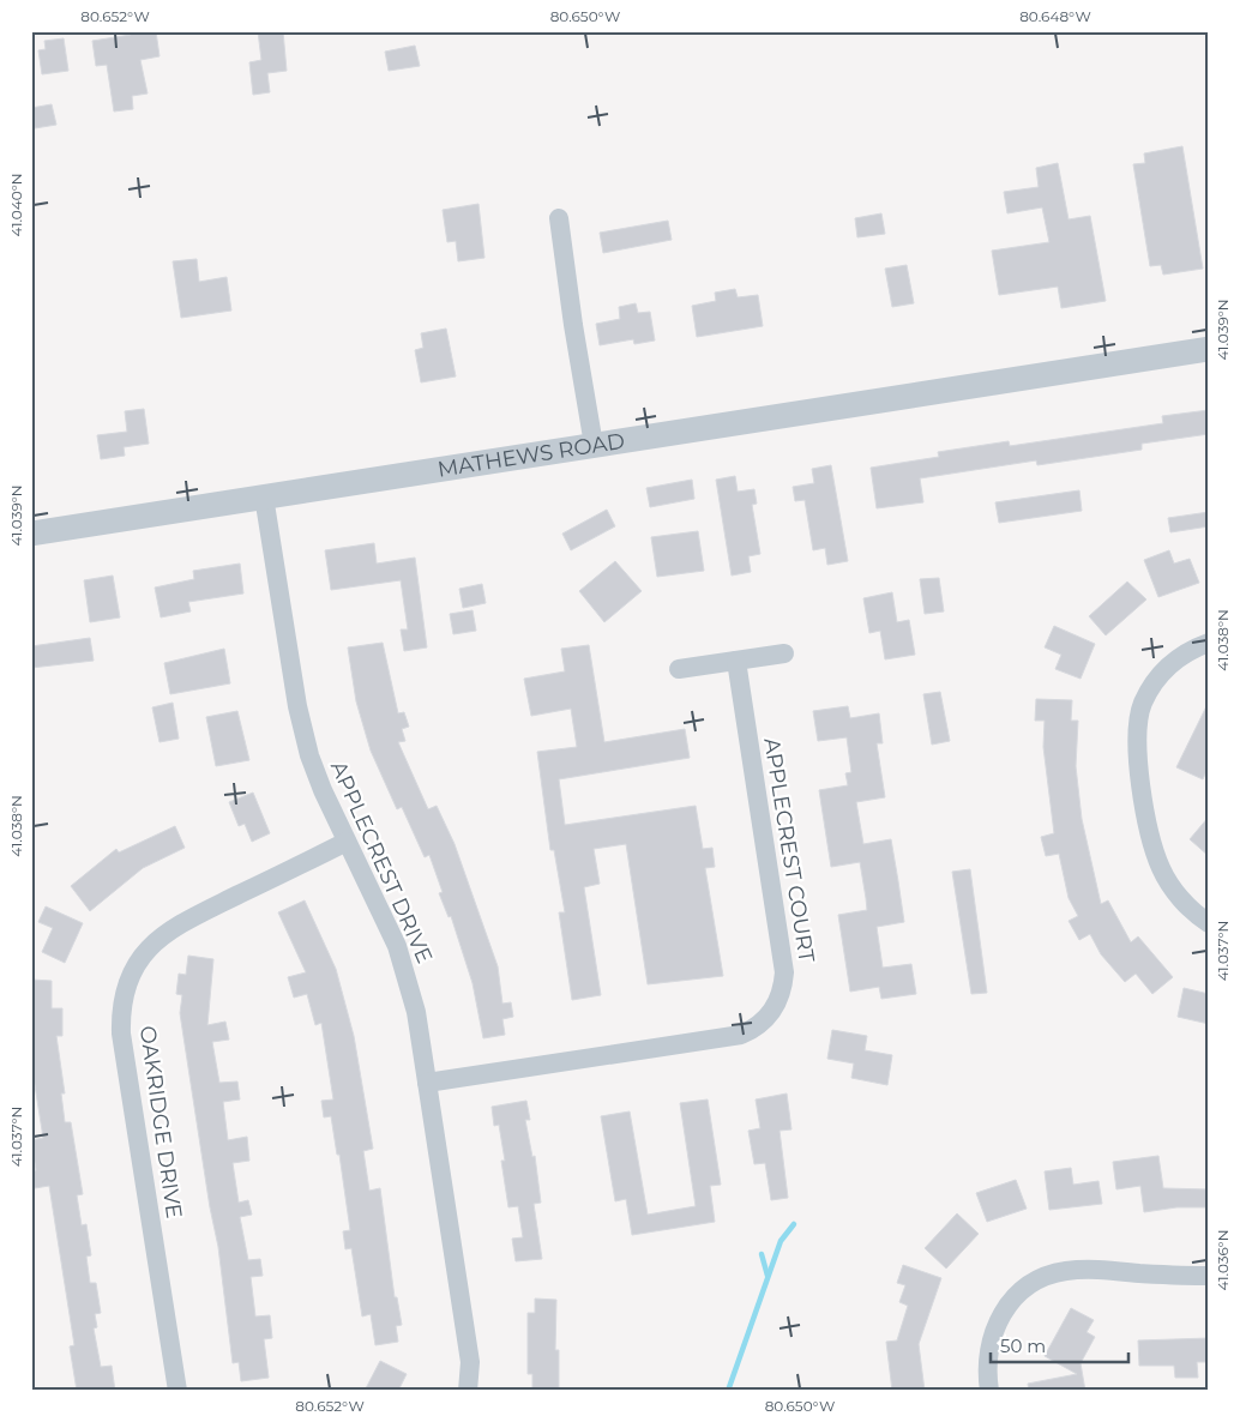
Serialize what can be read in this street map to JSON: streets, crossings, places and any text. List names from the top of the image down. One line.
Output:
{"streets":{"street":["MATHEWS ROAD","APPLECREST COURT","APPLECREST DRIVE","OAKRIDGE DRIVE"]},"crossings":[["MATHEWS ROAD","APPLECREST DRIVE"],["APPLECREST COURT","APPLECREST DRIVE"],["APPLECREST DRIVE","OAKRIDGE DRIVE"]],"scale_bar":"50 m","coordinates":["80.652°W","80.650°W","80.648°W","41.040°N","41.039°N","41.038°N","41.037°N","41.036°N"]}
